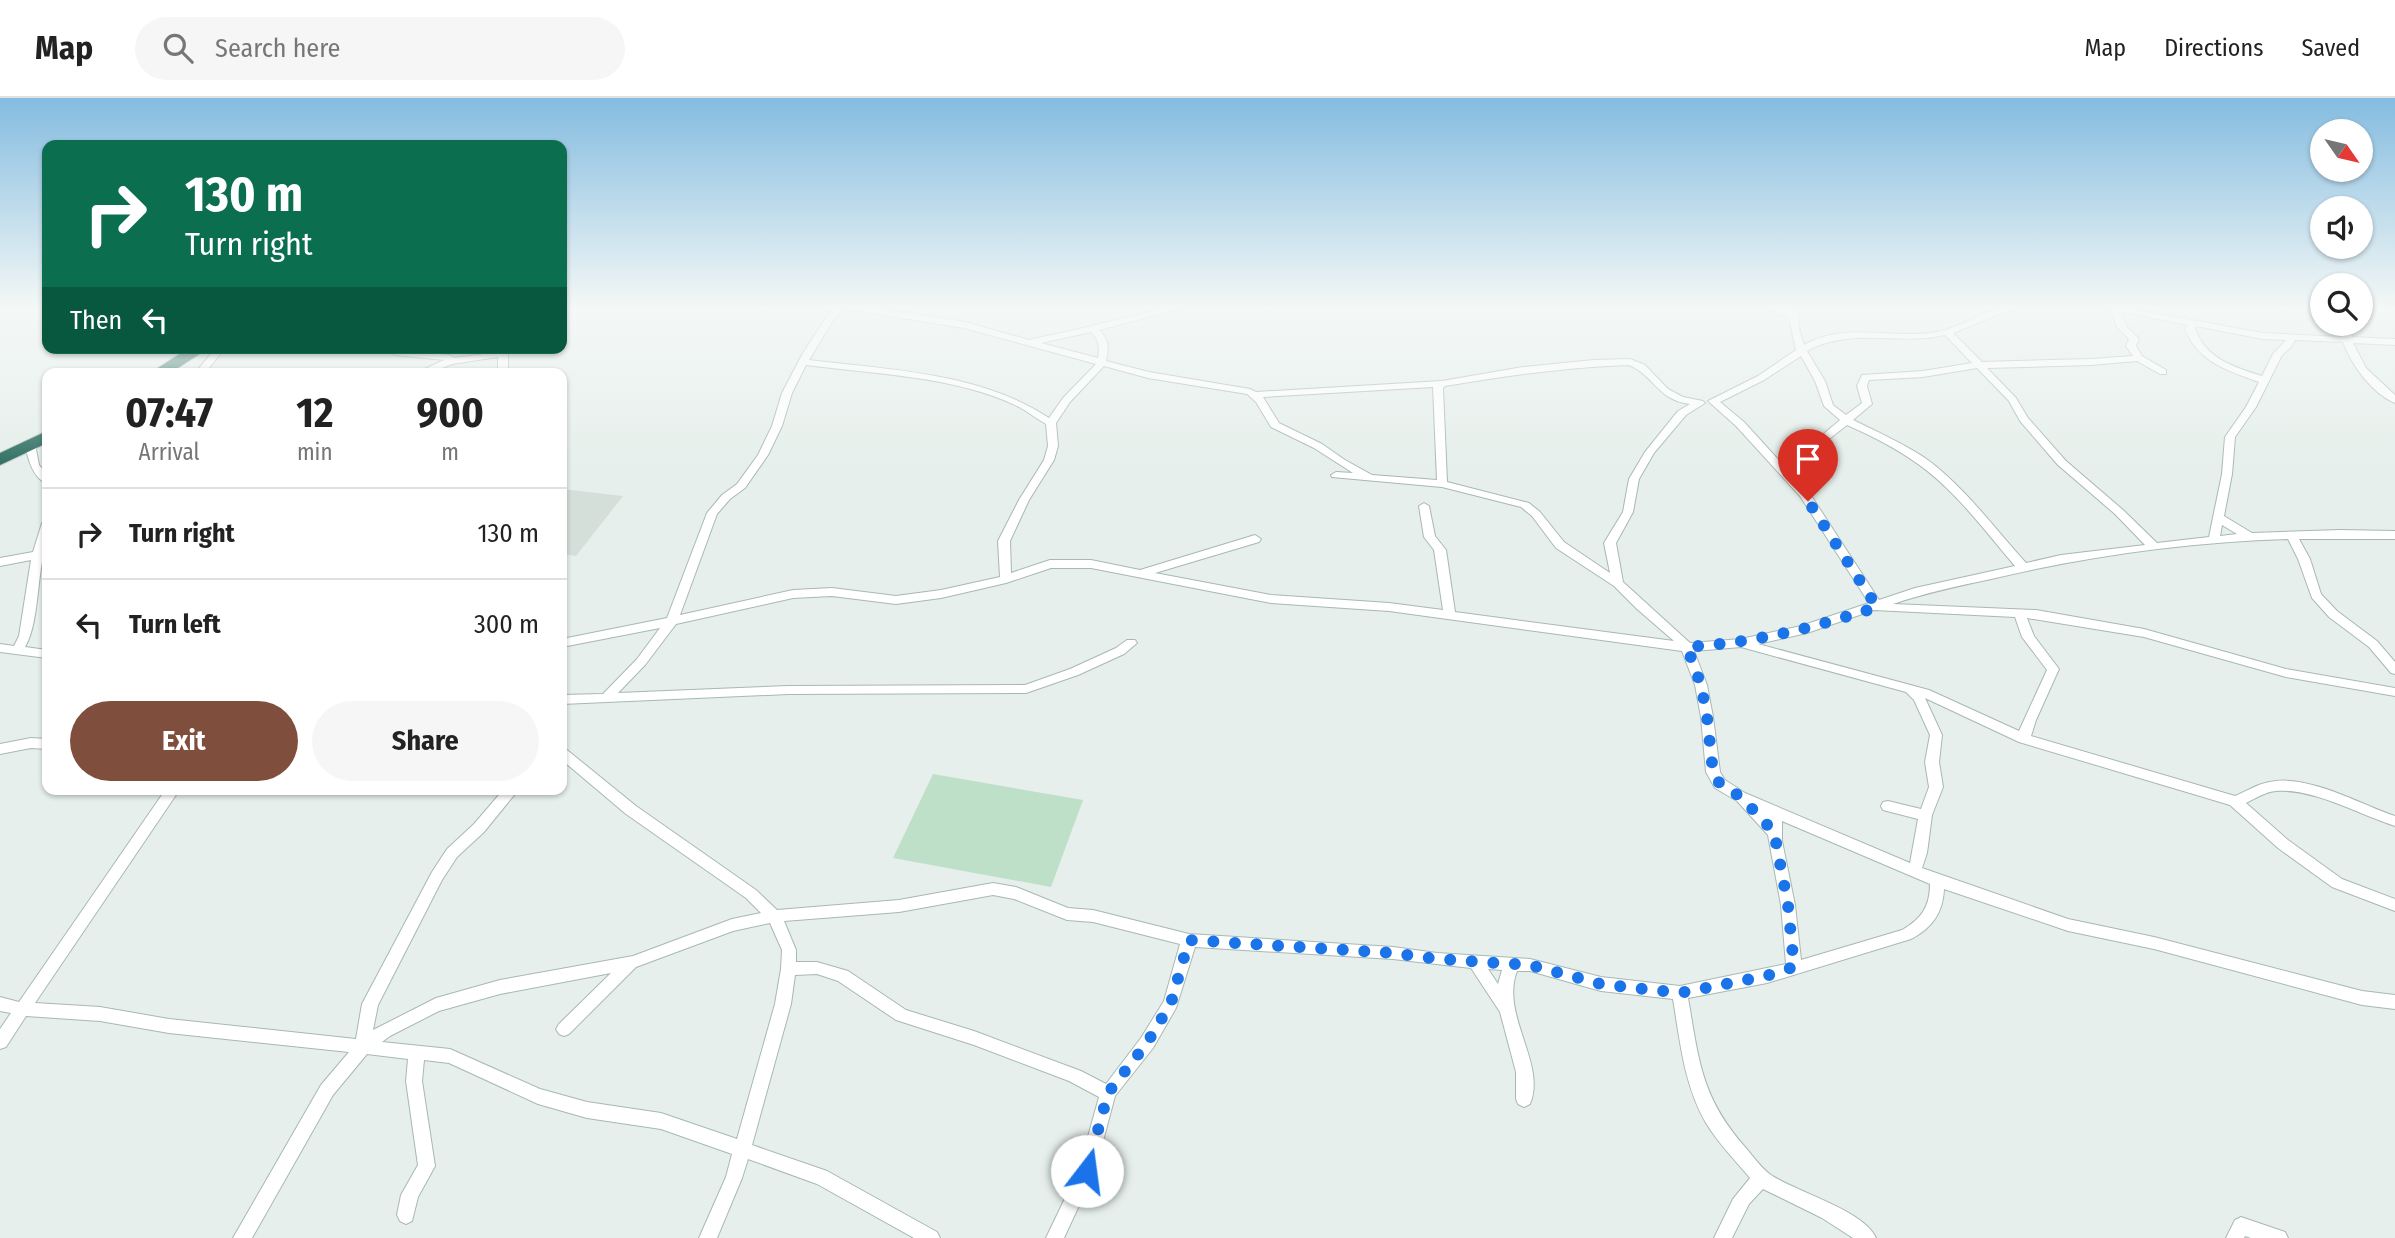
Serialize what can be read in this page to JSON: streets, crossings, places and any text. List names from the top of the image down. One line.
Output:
{"north":"bottom right","page":{"header":"Map","search":"Search here","nav":["Map","Directions","Saved"],"turn":["130 m","Turn right"],"then":"Then","eta":["07:47","Arrival","12","min","900","m"],"list":[{"name":"Turn right","value":"130 m"},{"name":"Turn left","value":"300 m"}],"buttons":["Exit","Share"]}}
